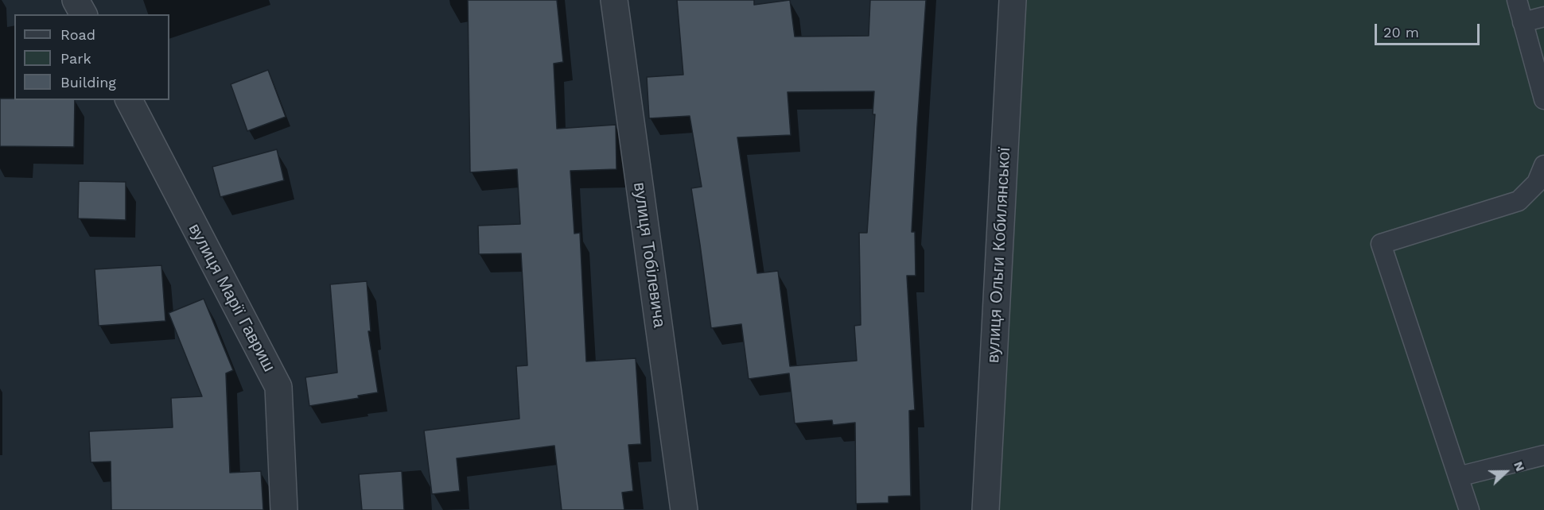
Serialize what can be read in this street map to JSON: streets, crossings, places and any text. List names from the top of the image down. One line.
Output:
{"streets":{"street":["вулиця Тобілевича","вулиця Ольги Кобилянської","вулиця Марії Гавриш"]},"legend":["Road","Park","Building"],"scale_bar":"20 m","north":"right"}
